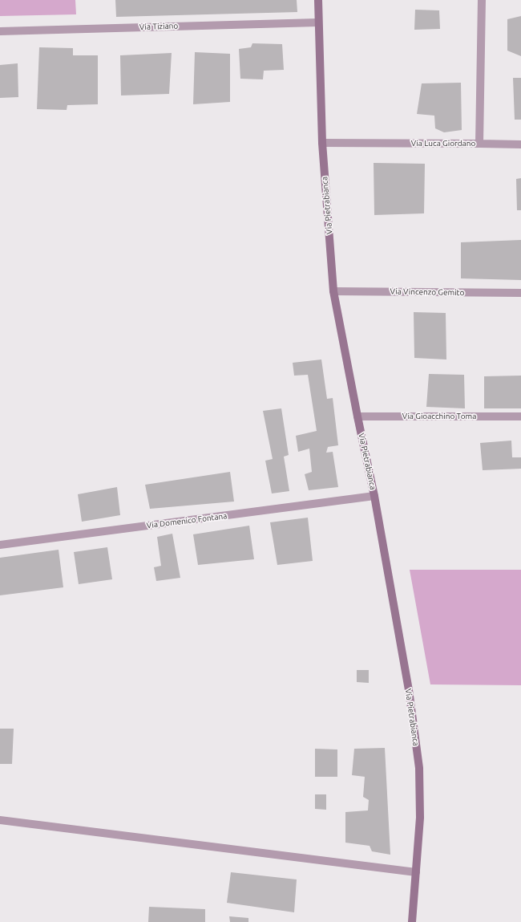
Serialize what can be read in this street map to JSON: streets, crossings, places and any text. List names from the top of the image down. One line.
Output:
{"streets":{"main road":["Via Pietrabianca"],"street":["Via Tiziano","Via Luca Giordano","Via Vincenzo Gemito","Via Gioacchino Toma","Via Domenico Fontana"]},"crossings":[["Via Tiziano","Via Pietrabianca"],["Via Luca Giordano","Via Pietrabianca"],["Via Pietrabianca","Via Vincenzo Gemito"],["Via Pietrabianca","Via Gioacchino Toma"],["Via Pietrabianca","Via Domenico Fontana"]]}
